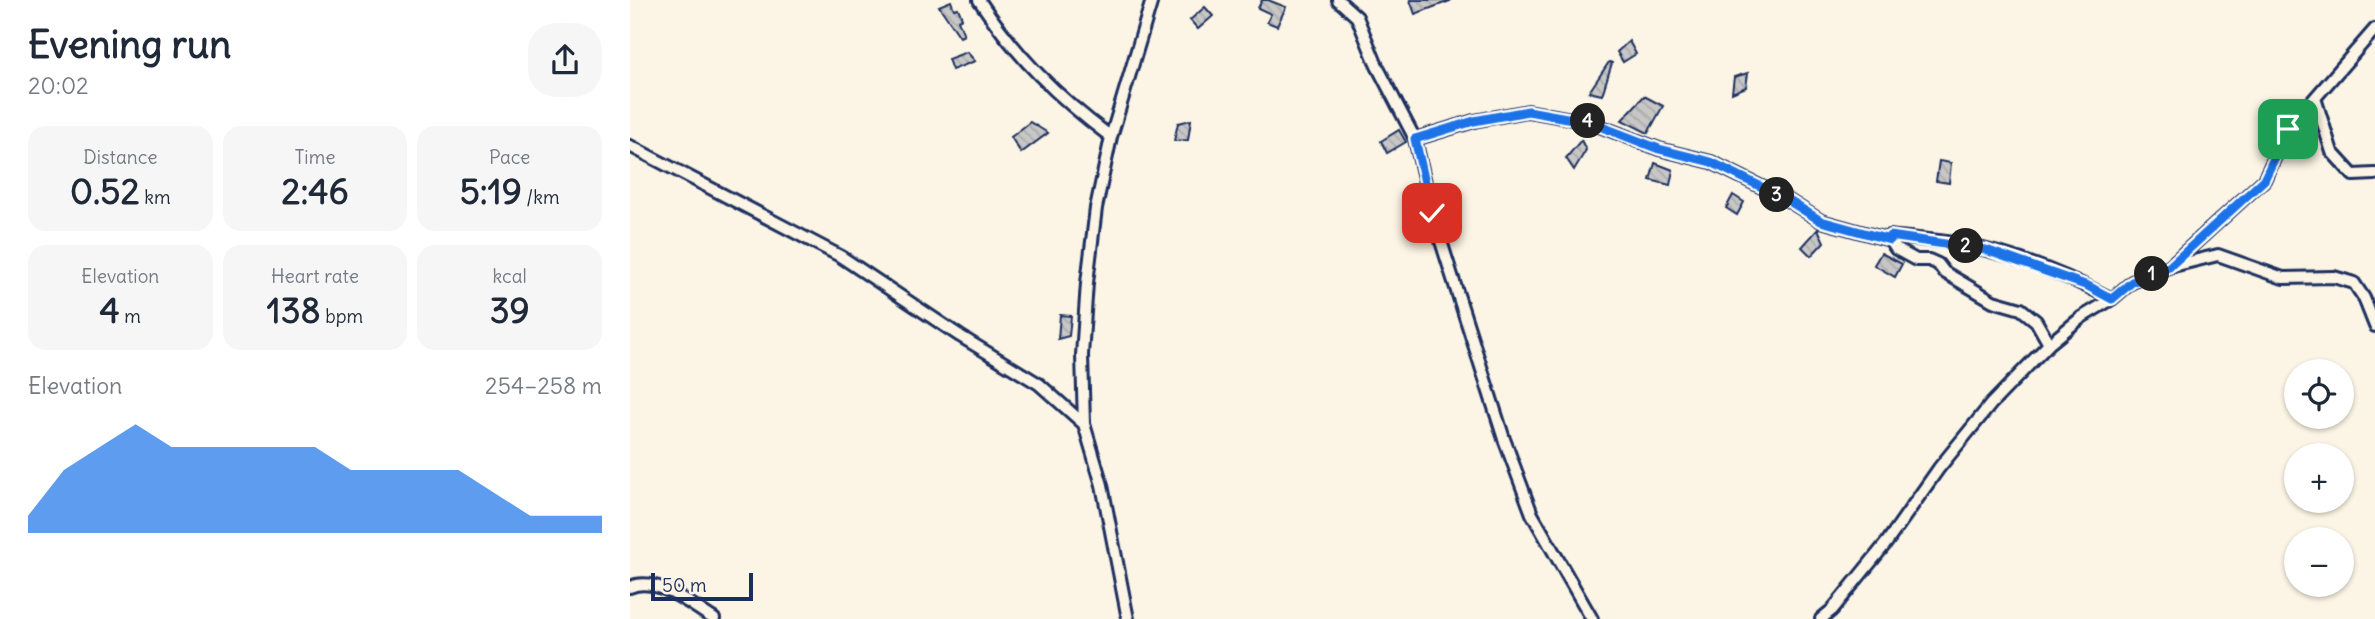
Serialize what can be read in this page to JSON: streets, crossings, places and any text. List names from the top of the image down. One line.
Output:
{"scale_bar":"50 m","page":{"heading":["Evening run","20:02"],"pins":["4","3","2","1"],"stats":[["Distance","0.52 km"],["Time","2:46"],["Pace","5:19 /km"],["Elevation","4 m"],["Heart rate","138 bpm"],["kcal","39"]],"chart":["Elevation","254–258 m"],"map_buttons":["+","−"],"scale":"50 m"}}
